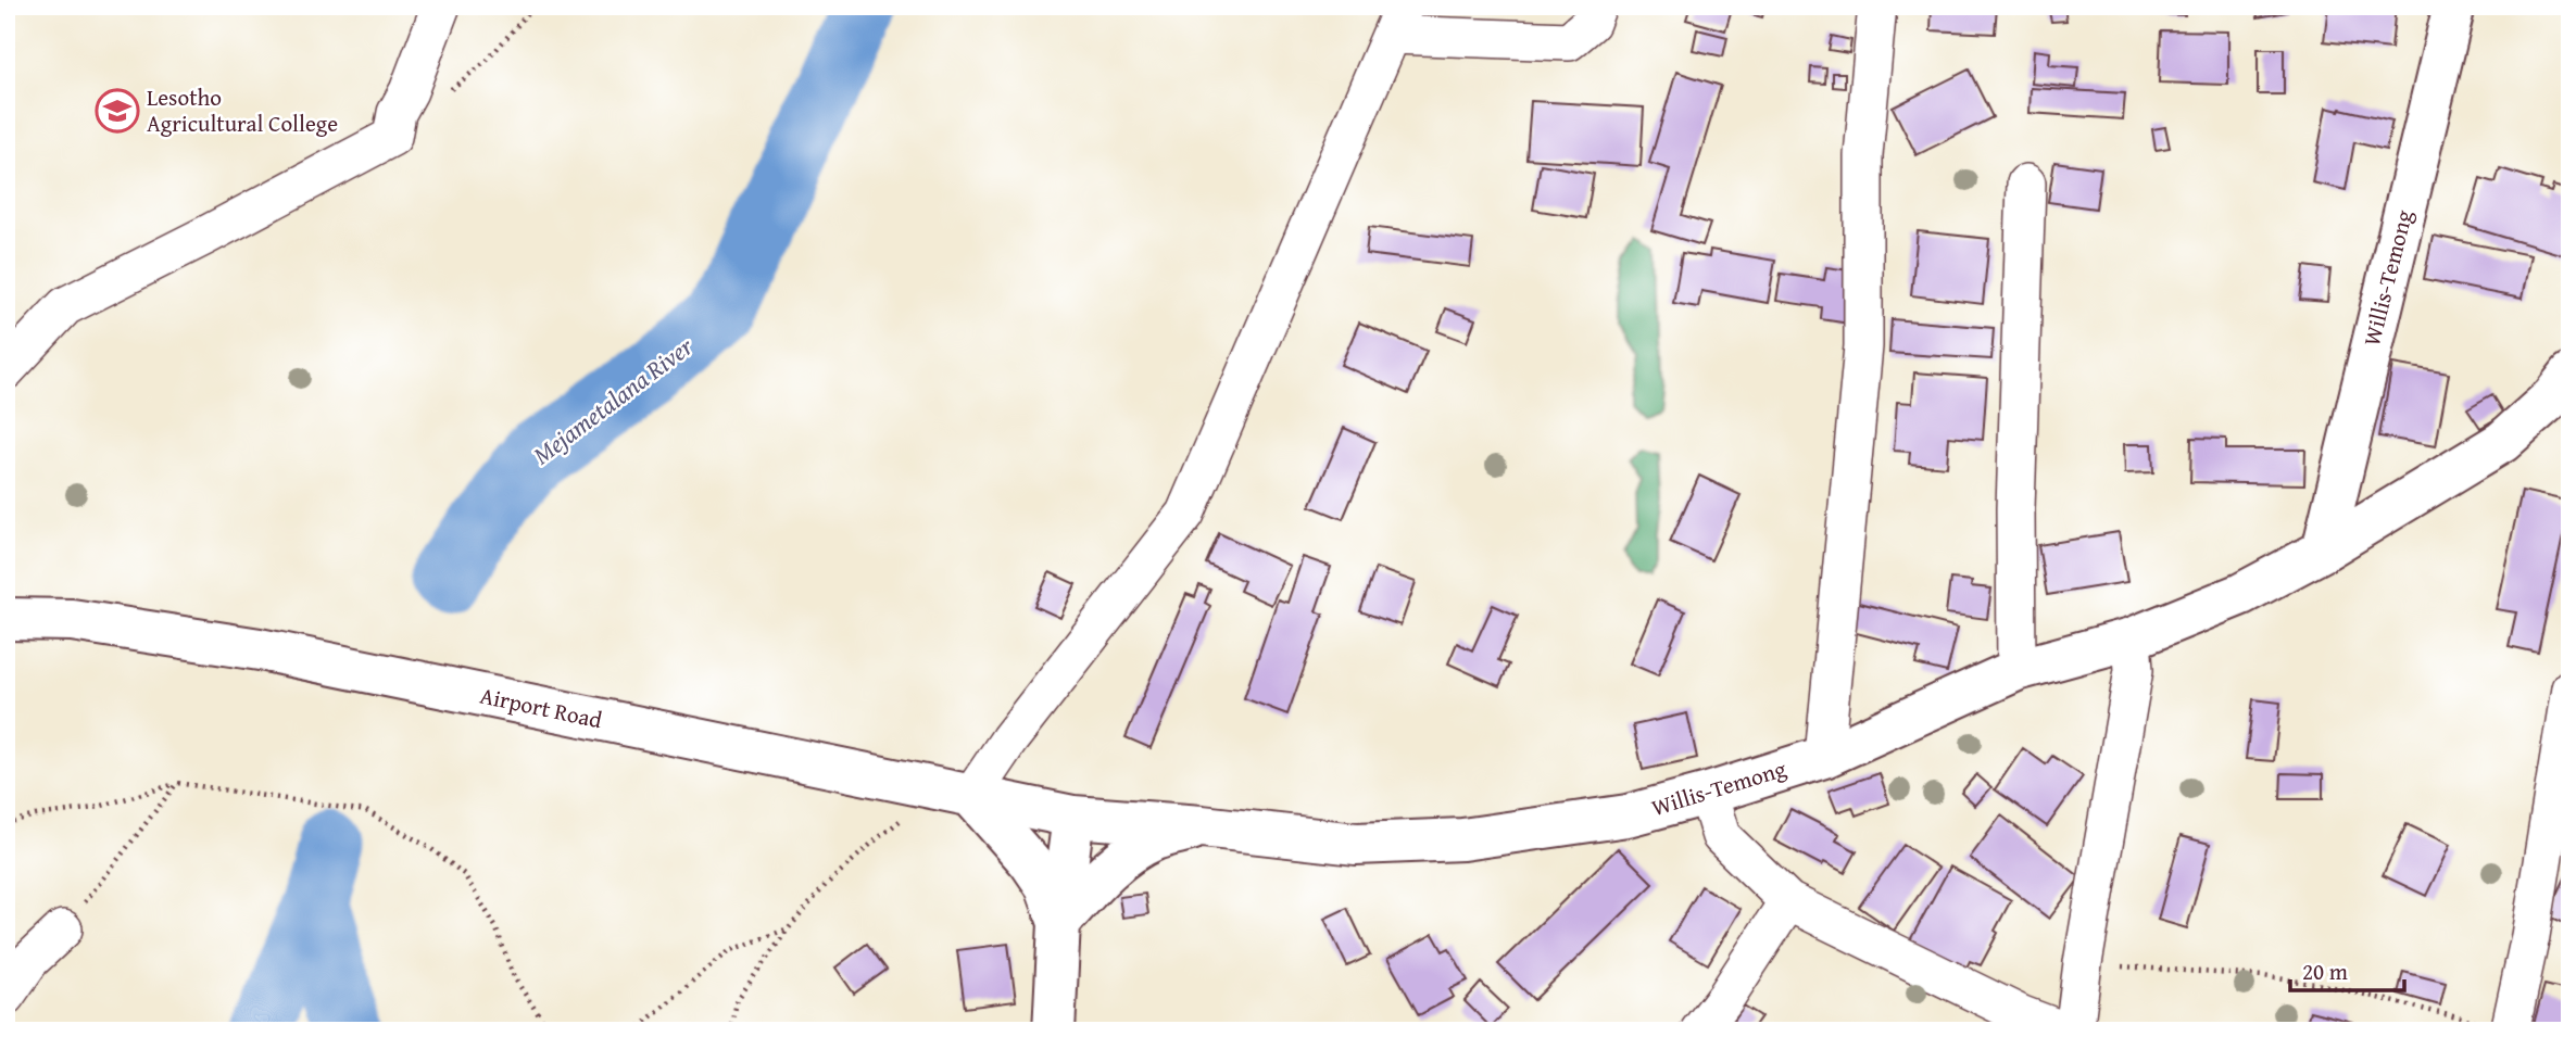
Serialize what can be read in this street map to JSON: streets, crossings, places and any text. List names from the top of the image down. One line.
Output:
{"streets":{"main road":["Willis-Temong","Airport Road"]},"crossings":[["Willis-Temong","Airport Road"]],"water":["Mejametalana River"],"places":{"school or university":["Lesotho Agricultural College"]},"scale_bar":"20 m"}
